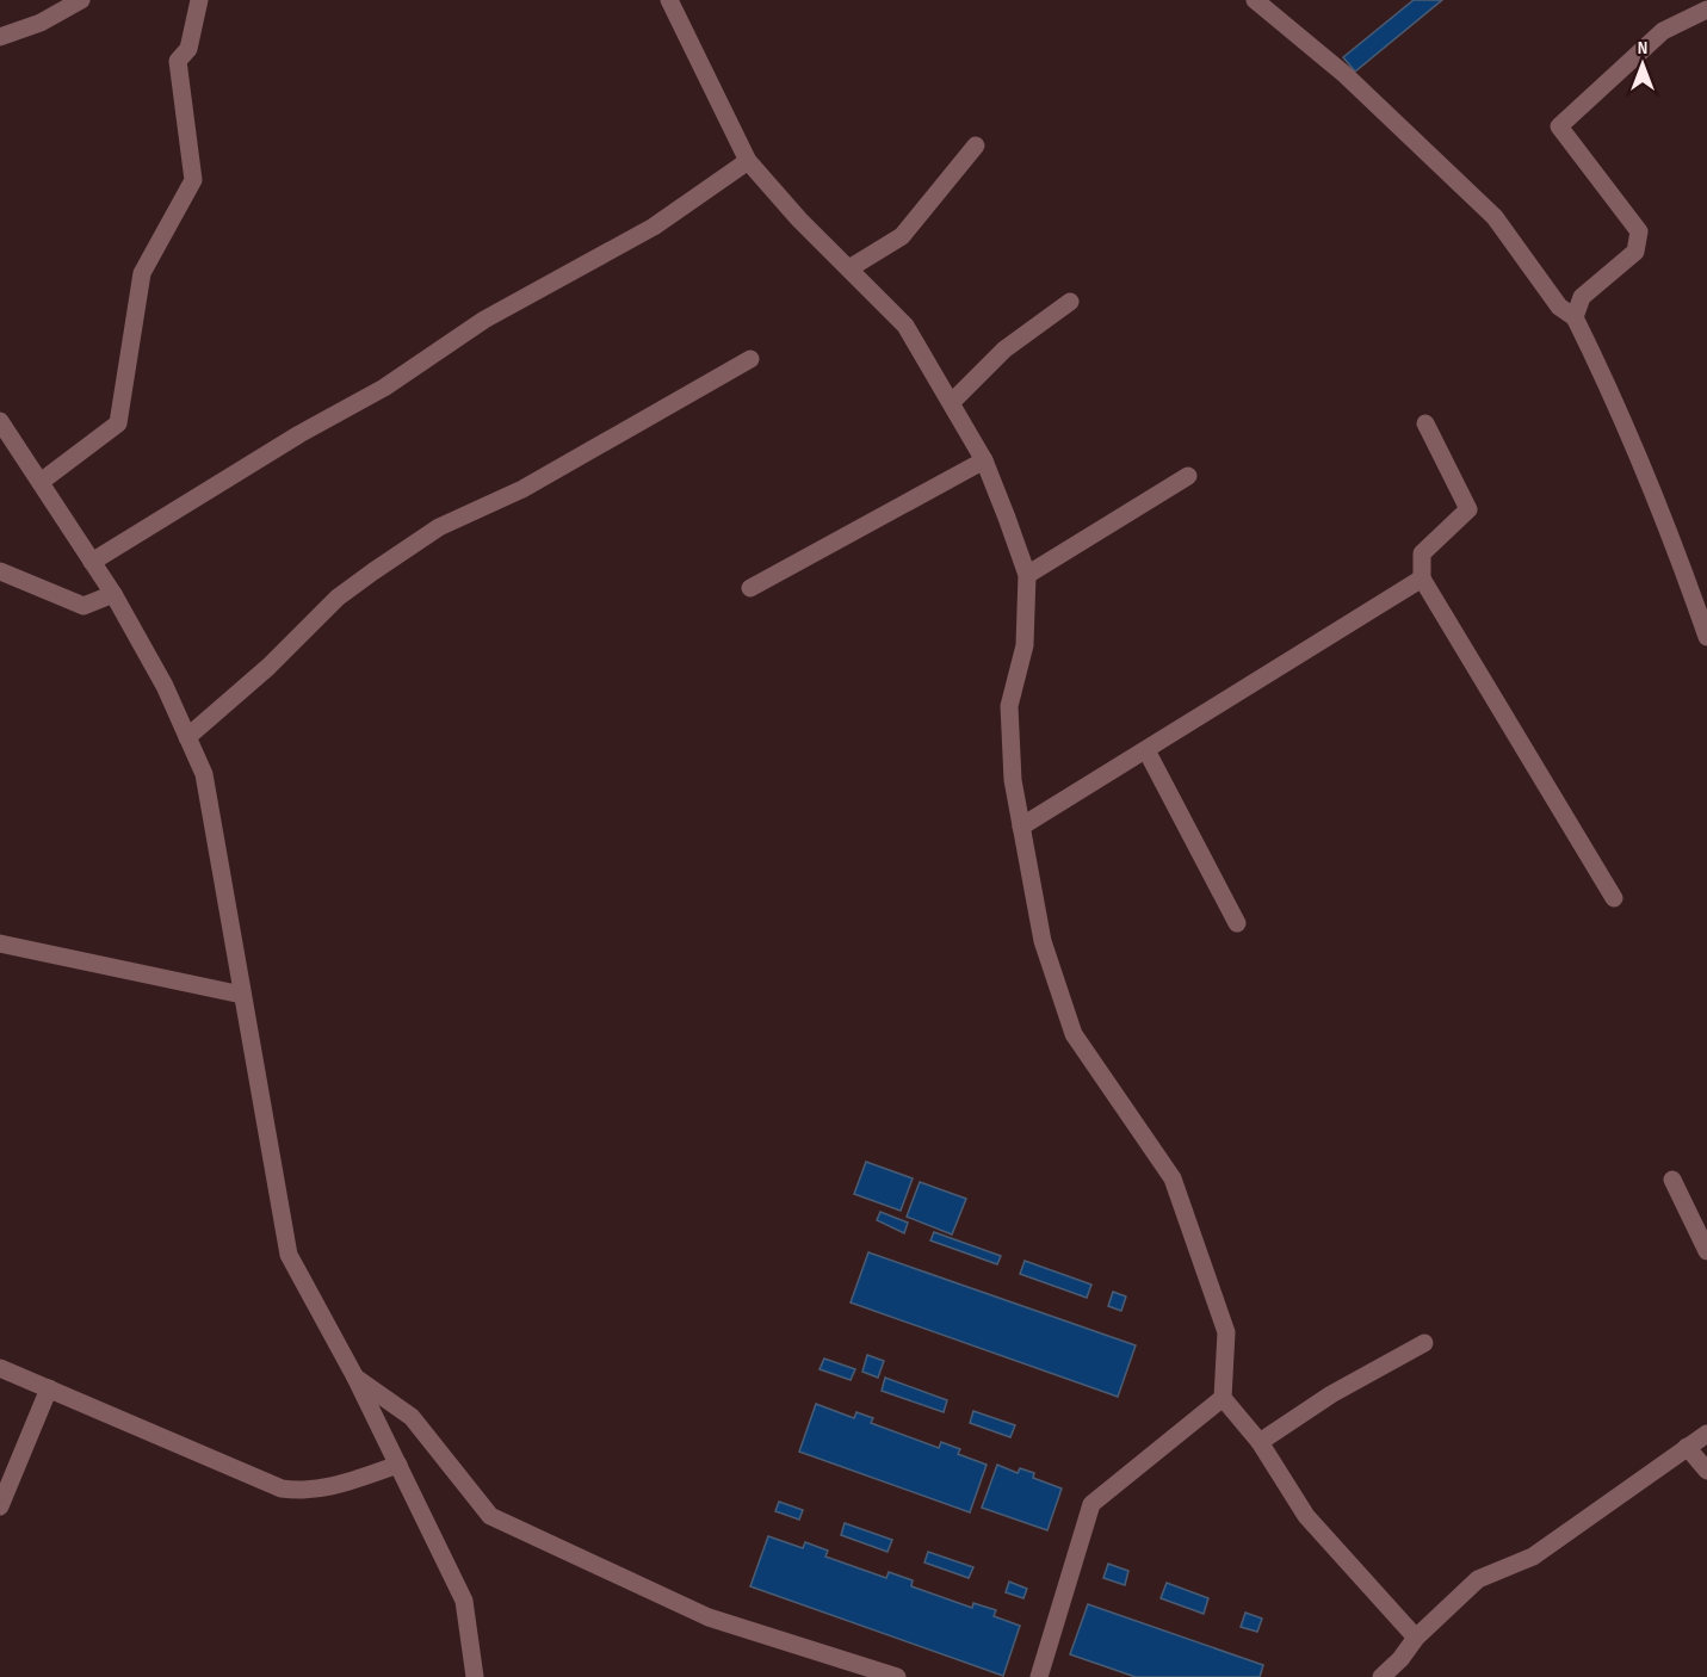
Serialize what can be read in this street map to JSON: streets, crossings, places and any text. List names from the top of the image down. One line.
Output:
{"north":"top"}
